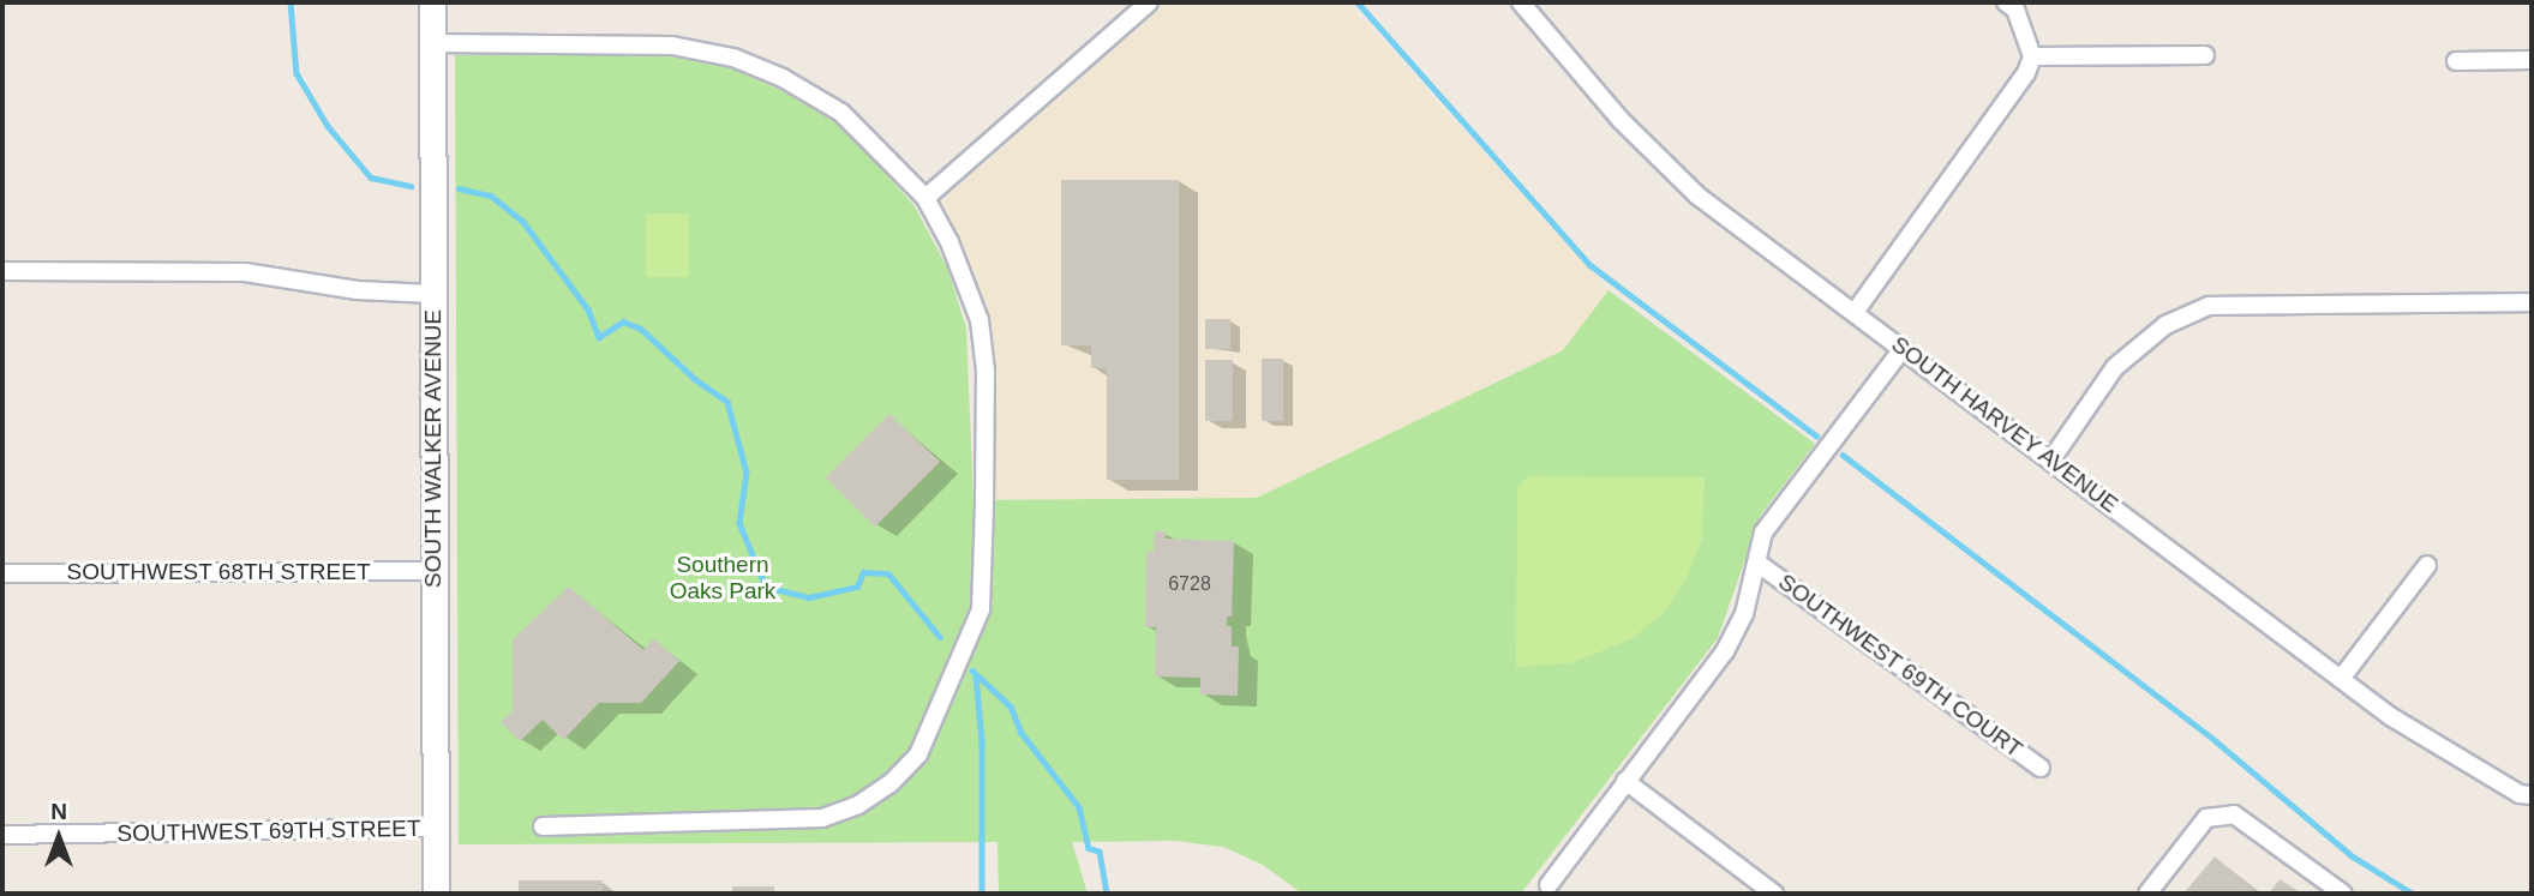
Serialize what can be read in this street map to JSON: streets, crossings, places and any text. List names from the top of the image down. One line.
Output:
{"streets":{"main road":["SOUTH WALKER AVENUE"],"street":["SOUTH HARVEY AVENUE","SOUTHWEST 68TH STREET","SOUTHWEST 69TH COURT","SOUTHWEST 69TH STREET"]},"crossings":[["SOUTH WALKER AVENUE","SOUTHWEST 68TH STREET"],["SOUTH WALKER AVENUE","SOUTHWEST 69TH STREET"]],"parks":["Southern Oaks Park"],"house_numbers":["6728"],"north":"top"}
